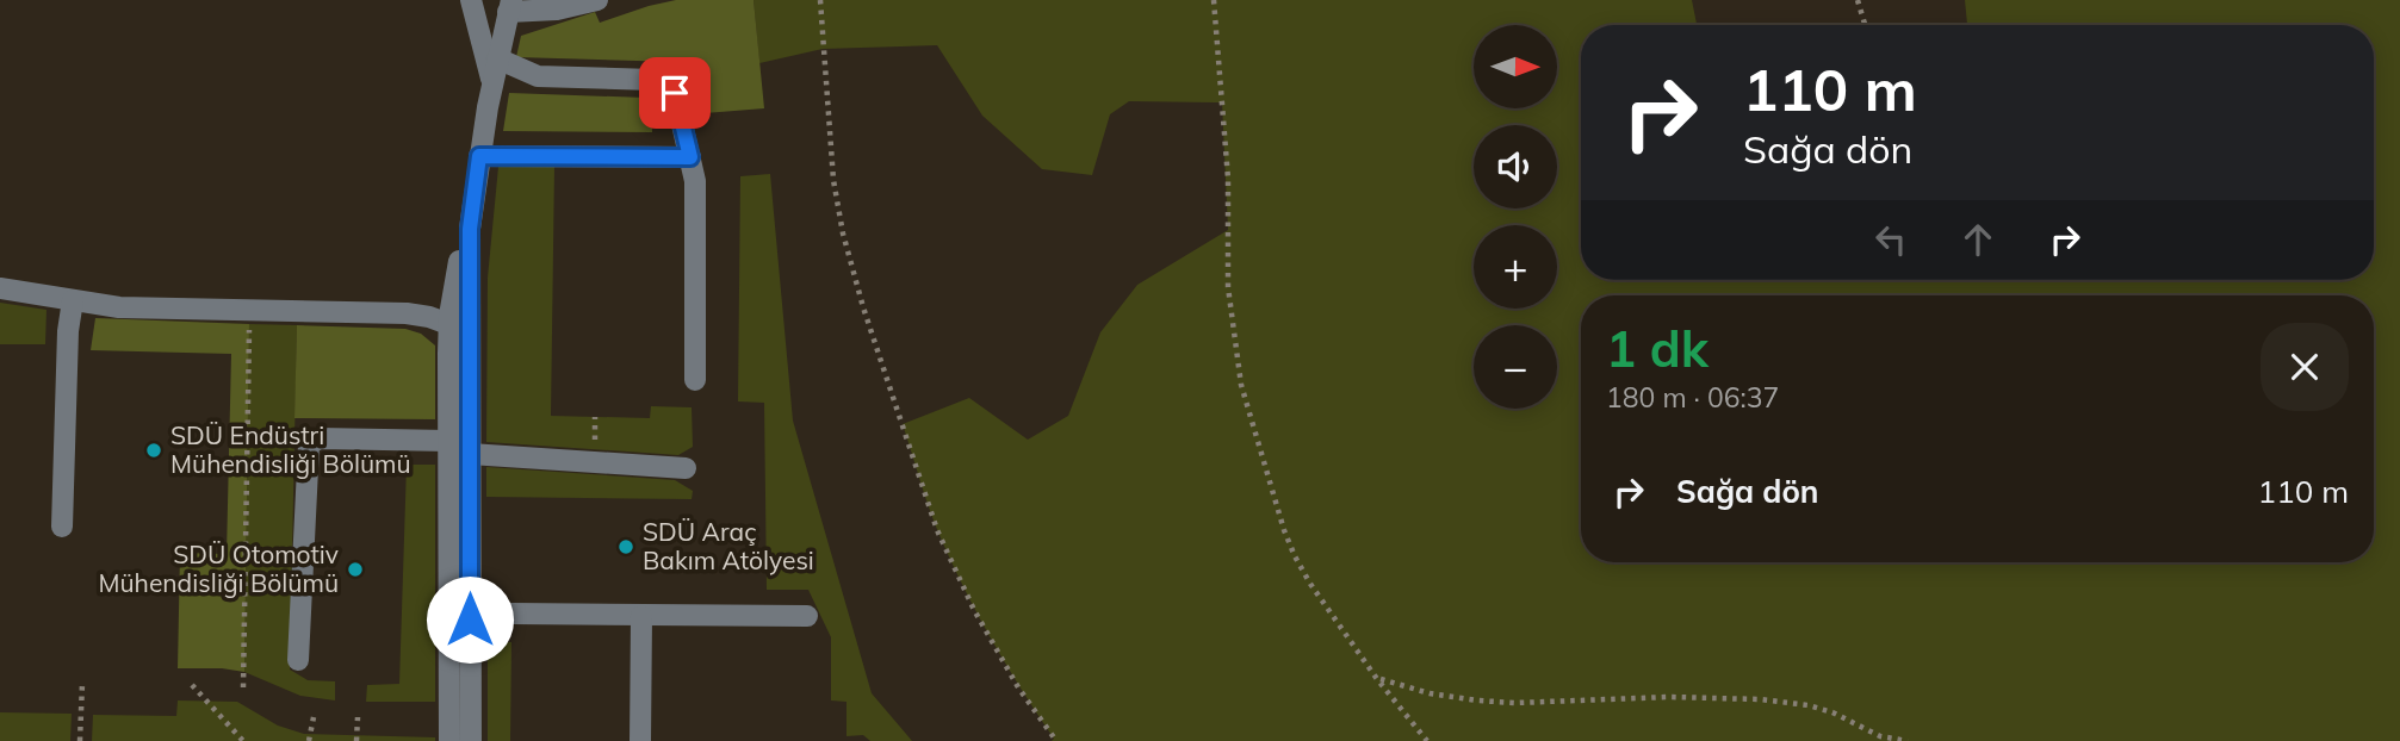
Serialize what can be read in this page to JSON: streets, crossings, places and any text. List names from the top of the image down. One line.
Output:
{"places":["SDÜ Endüstri Mühendisliği Bölümü","SDÜ Araç Bakım Atölyesi","SDÜ Otomotiv Mühendisliği Bölümü"],"north":"right","page":{"map_buttons":["+","−"],"turn":["110 m","Sağa dön"],"heading":["1 dk","180 m · 06:37"],"list":[{"name":"Sağa dön","value":"110 m"}]}}
